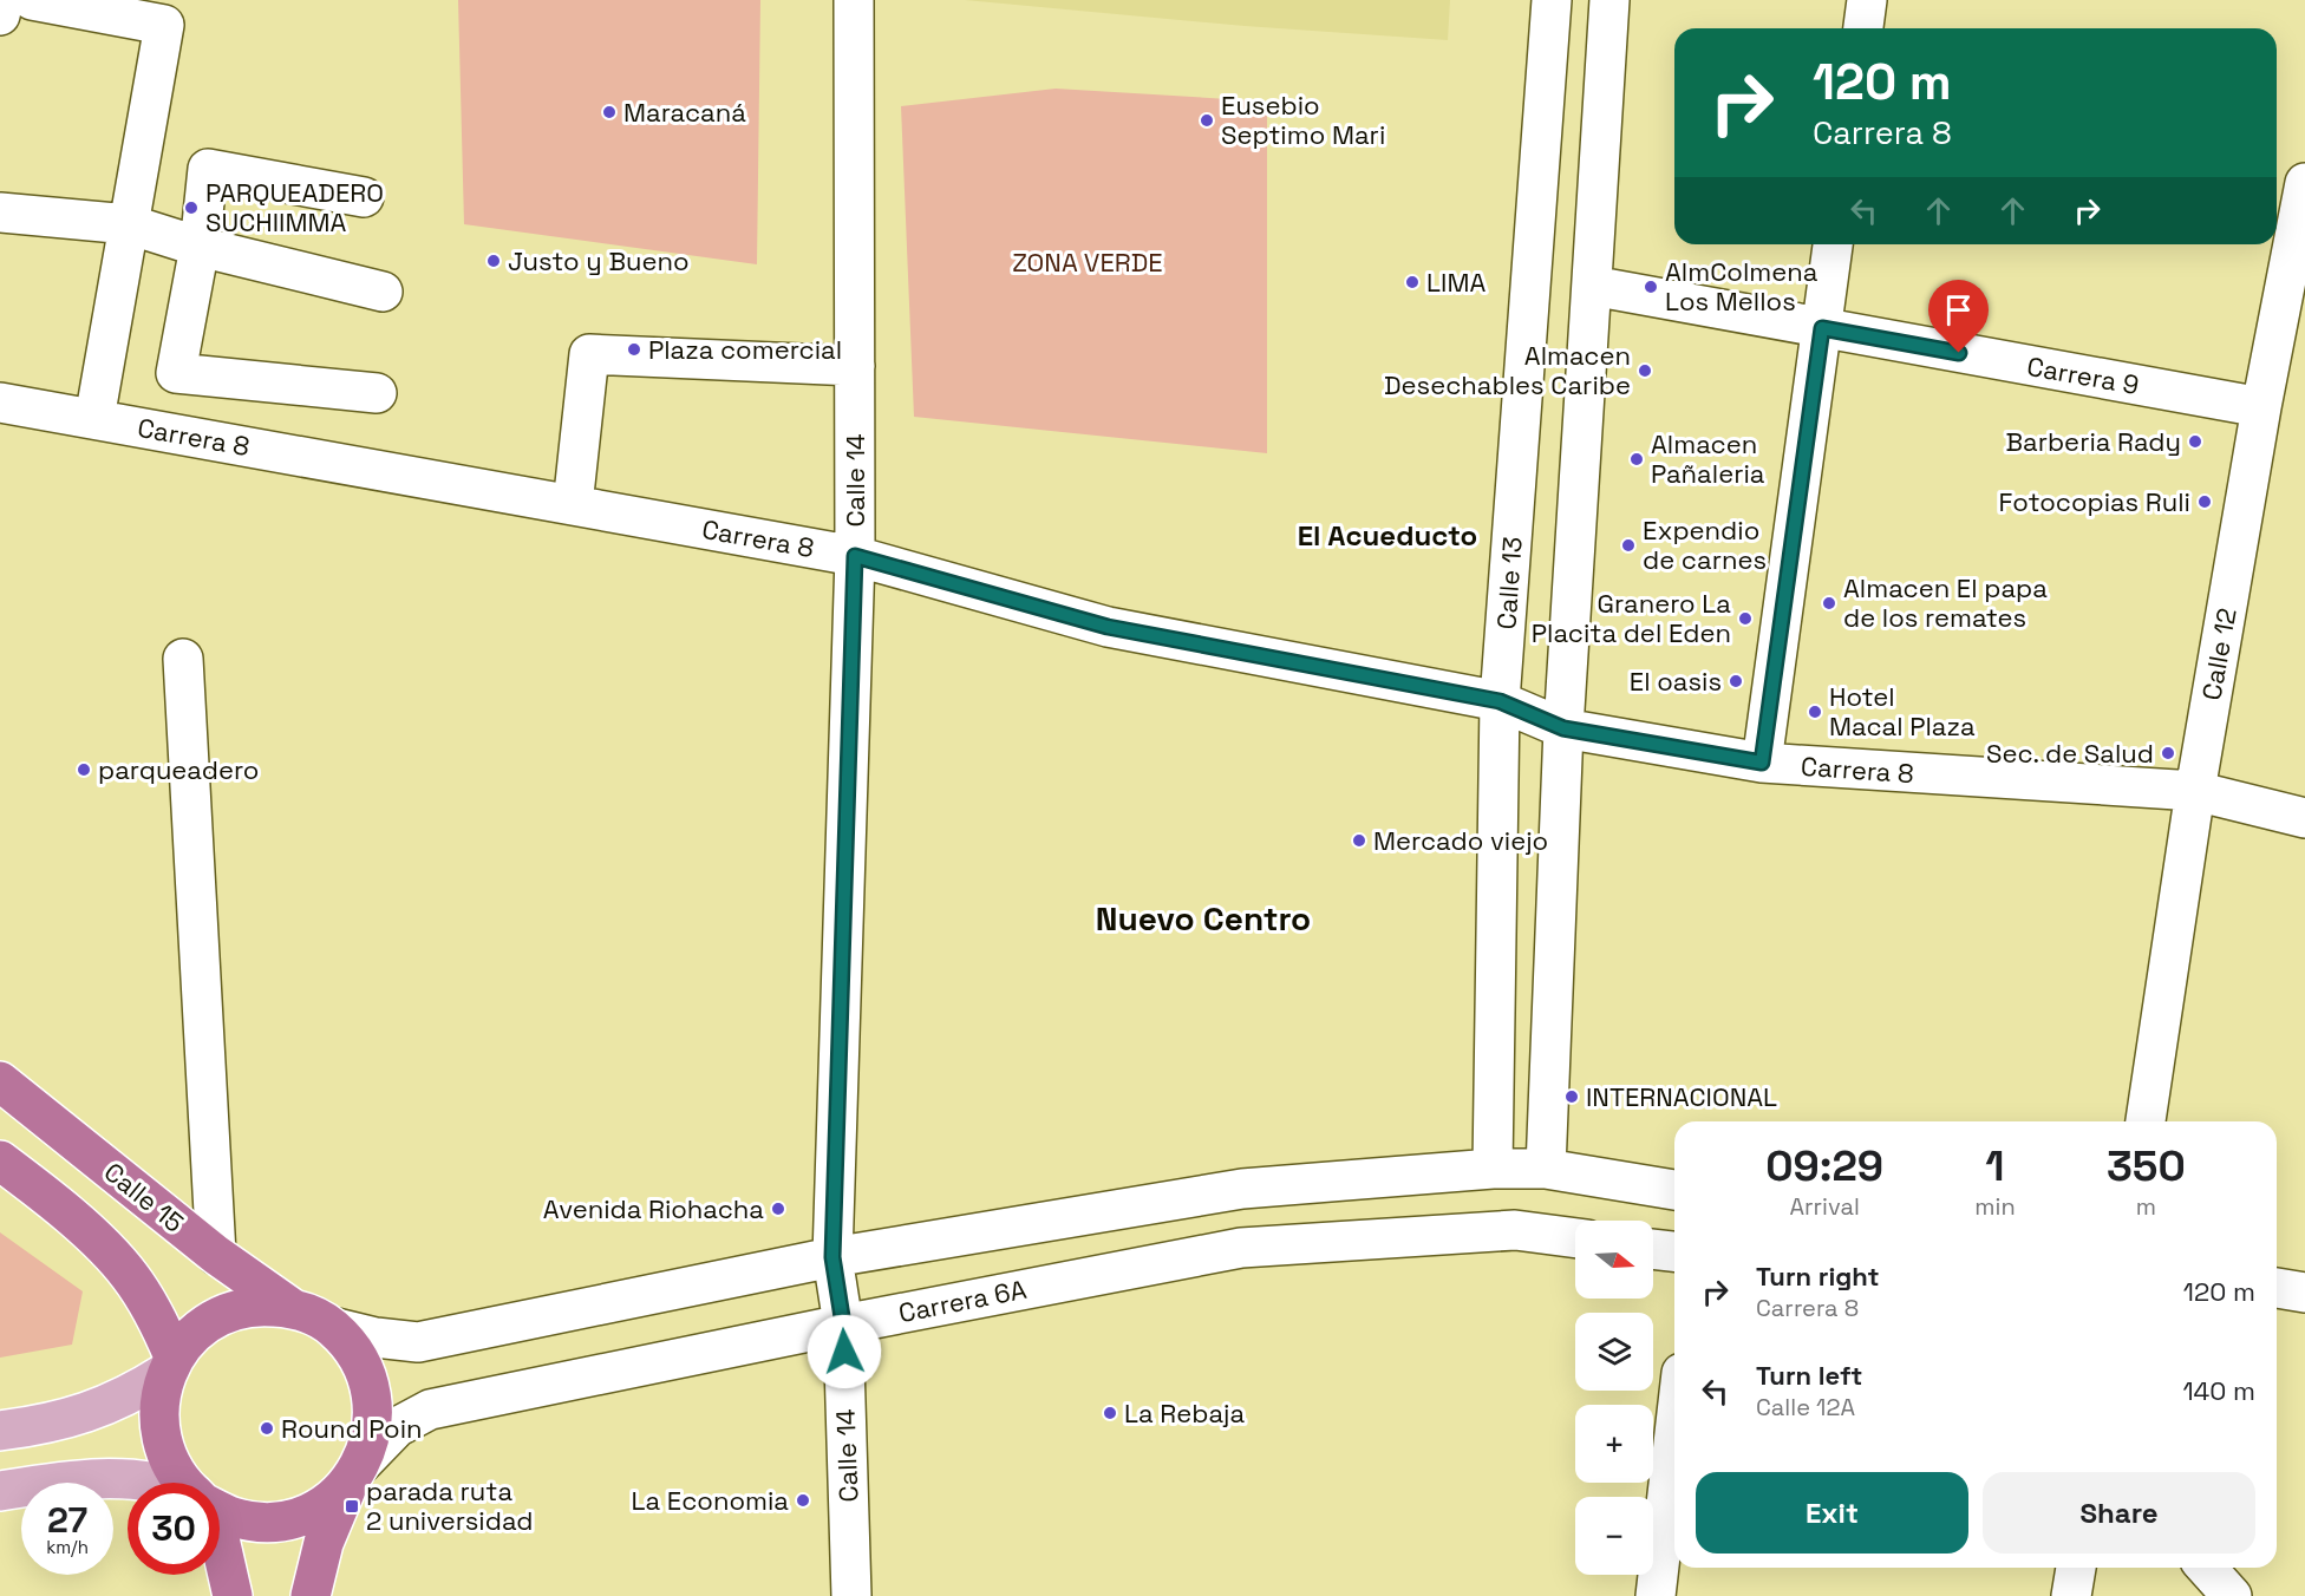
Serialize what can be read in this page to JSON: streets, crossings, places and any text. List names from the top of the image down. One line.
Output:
{"streets":{"highway":["Calle 15","Carrera 6A"],"street":["Carrera 9","Carrera 8","Calle 14","Calle 13","Calle 12"]},"crossings":[["Carrera 9","Calle 12"],["Carrera 8","Calle 14"],["Carrera 8","Calle 13"],["Carrera 8","Calle 12"],["Calle 14","Carrera 6A"]],"districts":["El Acueducto","Nuevo Centro"],"parks":["ZONA VERDE"],"places":{"other":["Maracaná","Eusebio Septimo Mari","PARQUEADERO SUCHIIMMA","Justo y Bueno","LIMA","AlmColmena Los Mellos","Plaza comercial","Almacen Desechables Caribe","Barberia Rady","Almacen Pañaleria","Fotocopias Ruli","Expendio de carnes","Almacen El papa de los remates","Granero La Placita del Eden","El oasis","Hotel Macal Plaza","Sec. de Salud","parqueadero","Mercado viejo","INTERNACIONAL","Avenida Riohacha","La Rebaja","Round Poin","La Economia"],"transit":["parada ruta 2 universidad"]},"north":"right","page":{"turn":["120 m","Carrera 8"],"eta":["09:29","Arrival","1","min","350","m"],"map_buttons":["+","−"],"list":[{"name":"Turn right","note":"Carrera 8","value":"120 m"},{"name":"Turn left","note":"Calle 12A","value":"140 m"}],"buttons":["Exit","Share"],"speed":"27 km/h","limit":"30"}}
